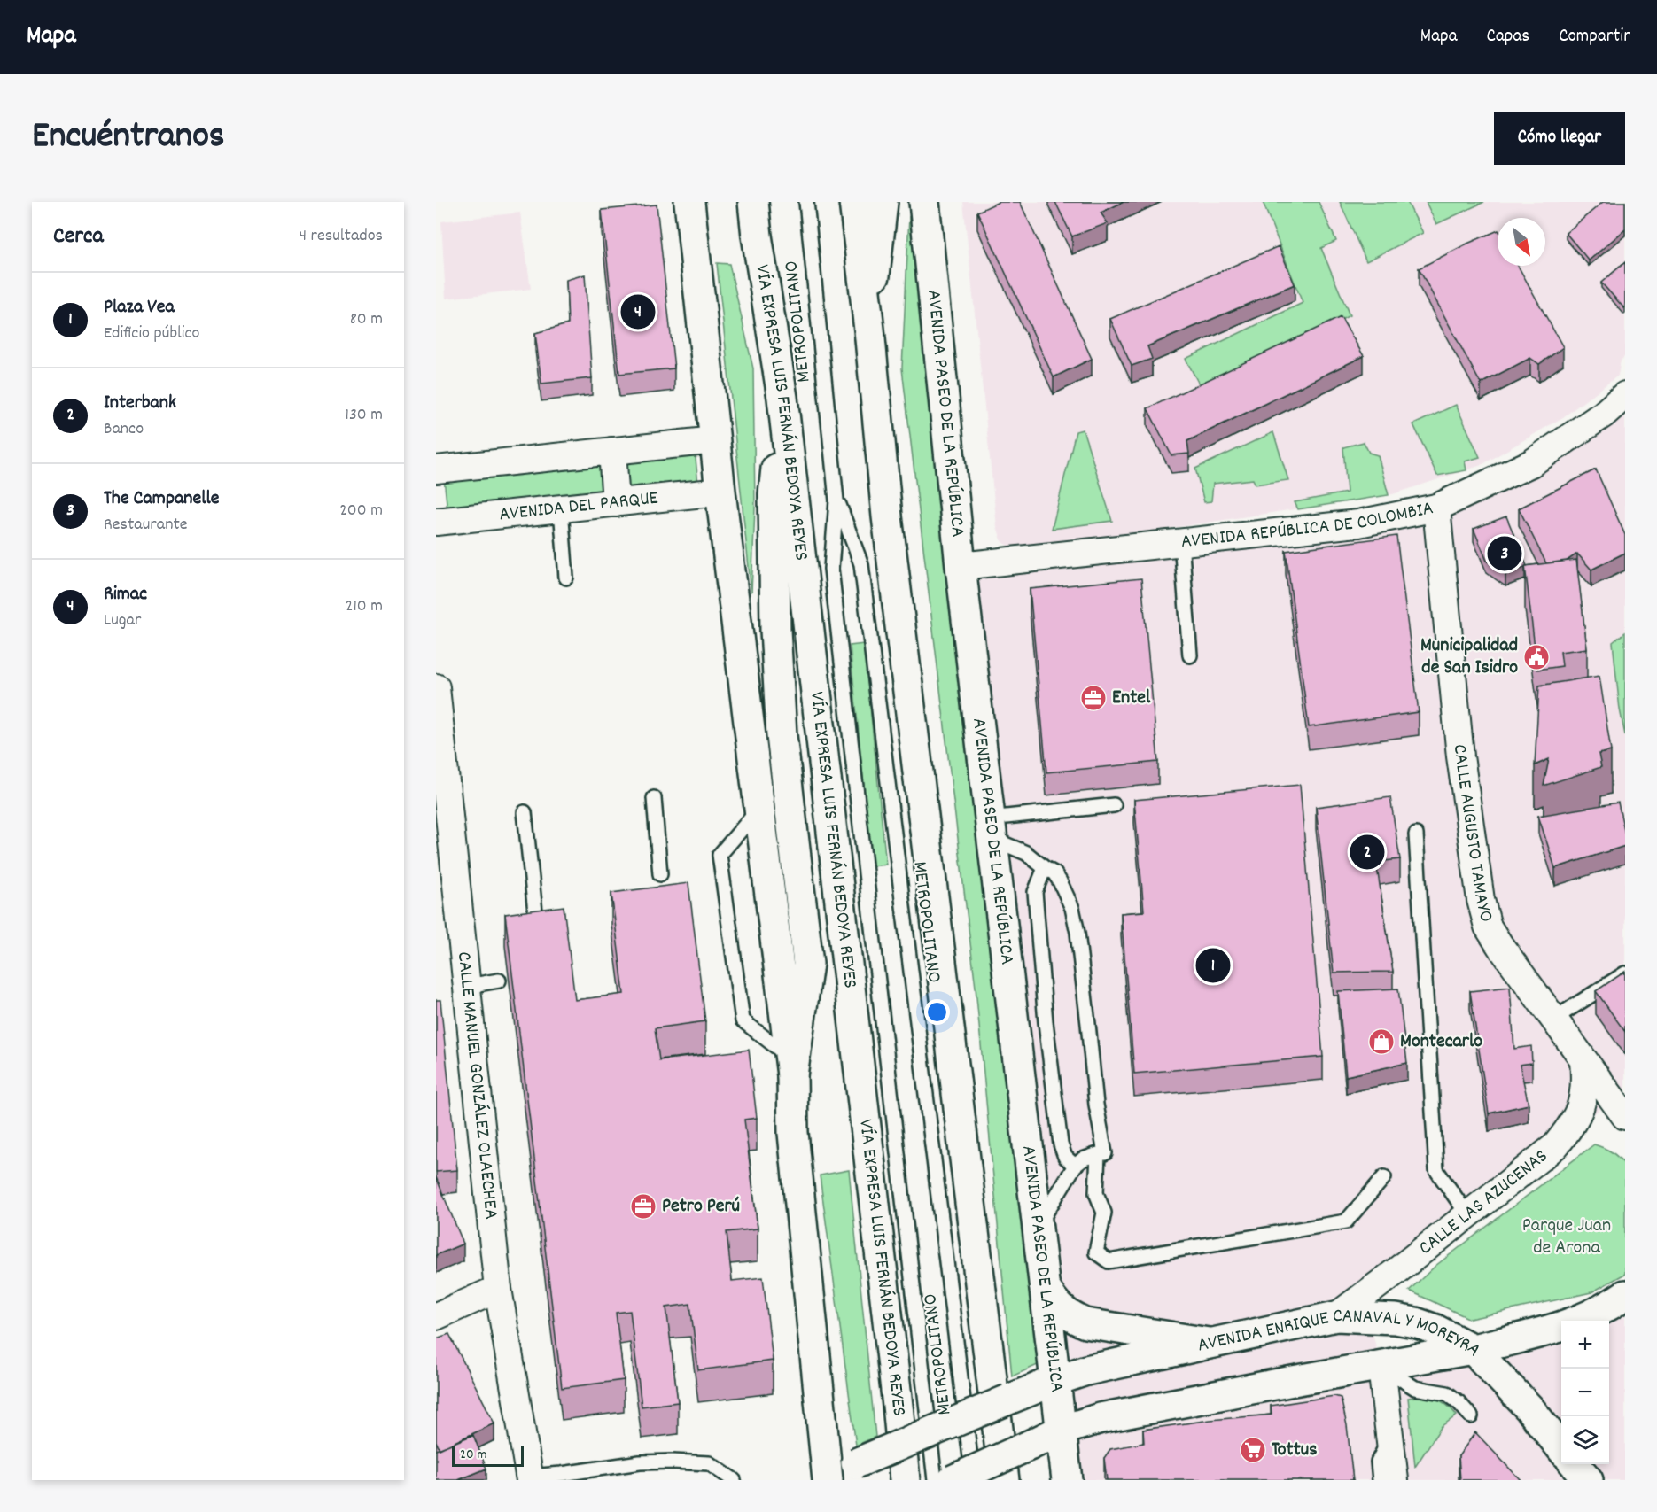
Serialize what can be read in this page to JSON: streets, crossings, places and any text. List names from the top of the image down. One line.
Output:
{"streets":{"main road":["VÍA EXPRESA LUIS FERNÁN BEDOYA REYES","AVENIDA PASEO DE LA REPÚBLICA","AVENIDA ENRIQUE CANAVAL Y MOREYRA"],"street":["AVENIDA DEL PARQUE","AVENIDA REPÚBLICA DE COLOMBIA","CALLE AUGUSTO TAMAYO","CALLE MANUEL GONZÁLEZ OLAECHEA","CALLE LAS AZUCENAS"],"lane":["METROPOLITANO"]},"crossings":[["AVENIDA PASEO DE LA REPÚBLICA","AVENIDA REPÚBLICA DE COLOMBIA"],["AVENIDA PASEO DE LA REPÚBLICA","AVENIDA ENRIQUE CANAVAL Y MOREYRA"],["AVENIDA REPÚBLICA DE COLOMBIA","CALLE AUGUSTO TAMAYO"],["CALLE AUGUSTO TAMAYO","CALLE LAS AZUCENAS"],["CALLE LAS AZUCENAS","AVENIDA ENRIQUE CANAVAL Y MOREYRA"]],"parks":["Parque Juan de Arona"],"places":{"public building":["Municipalidad de San Isidro"],"office":["Entel","Petro Perú"],"shop":["Montecarlo"],"supermarket":["Tottus"]},"scale_bar":"20 m","north":"bottom right","page":{"header":"Mapa","nav":["Mapa","Capas","Compartir"],"title":"Encuéntranos","buttons":"Cómo llegar","heading":["Cerca","4 resultados"],"list":[{"mark":"1","name":"Plaza Vea","note":"Edificio público","value":"80 m"},{"mark":"2","name":"Interbank","note":"Banco","value":"130 m"},{"mark":"3","name":"The Campanelle","note":"Restaurante","value":"200 m"},{"mark":"4","name":"Rimac","note":"Lugar","value":"210 m"}],"pins":["4","3","2","1"],"map_buttons":["+","−"],"scale":"20 m"}}
